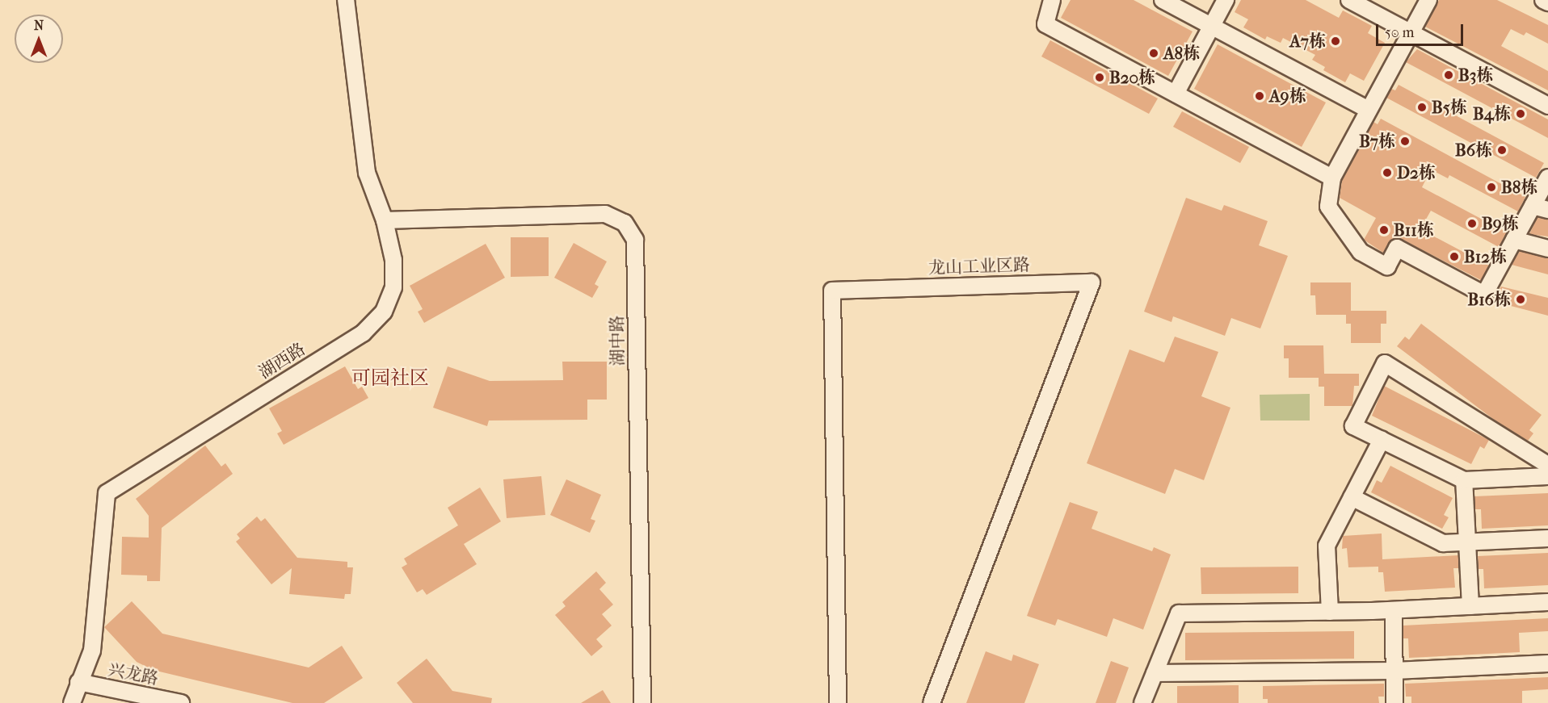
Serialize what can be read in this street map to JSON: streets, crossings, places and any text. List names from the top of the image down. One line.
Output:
{"streets":{"street":["龙山工业区路","湖中路","湖西路","兴龙路"]},"crossings":[["湖中路","湖西路"],["湖西路","兴龙路"]],"districts":["可园社区"],"places":["A7栋","A8栋","B3栋","B20栋","A9栋","B5栋","B4栋","B7栋","B6栋","D2栋","B8栋","B9栋","B11栋","B12栋","B16栋"],"scale_bar":"50 m","north":"top"}
